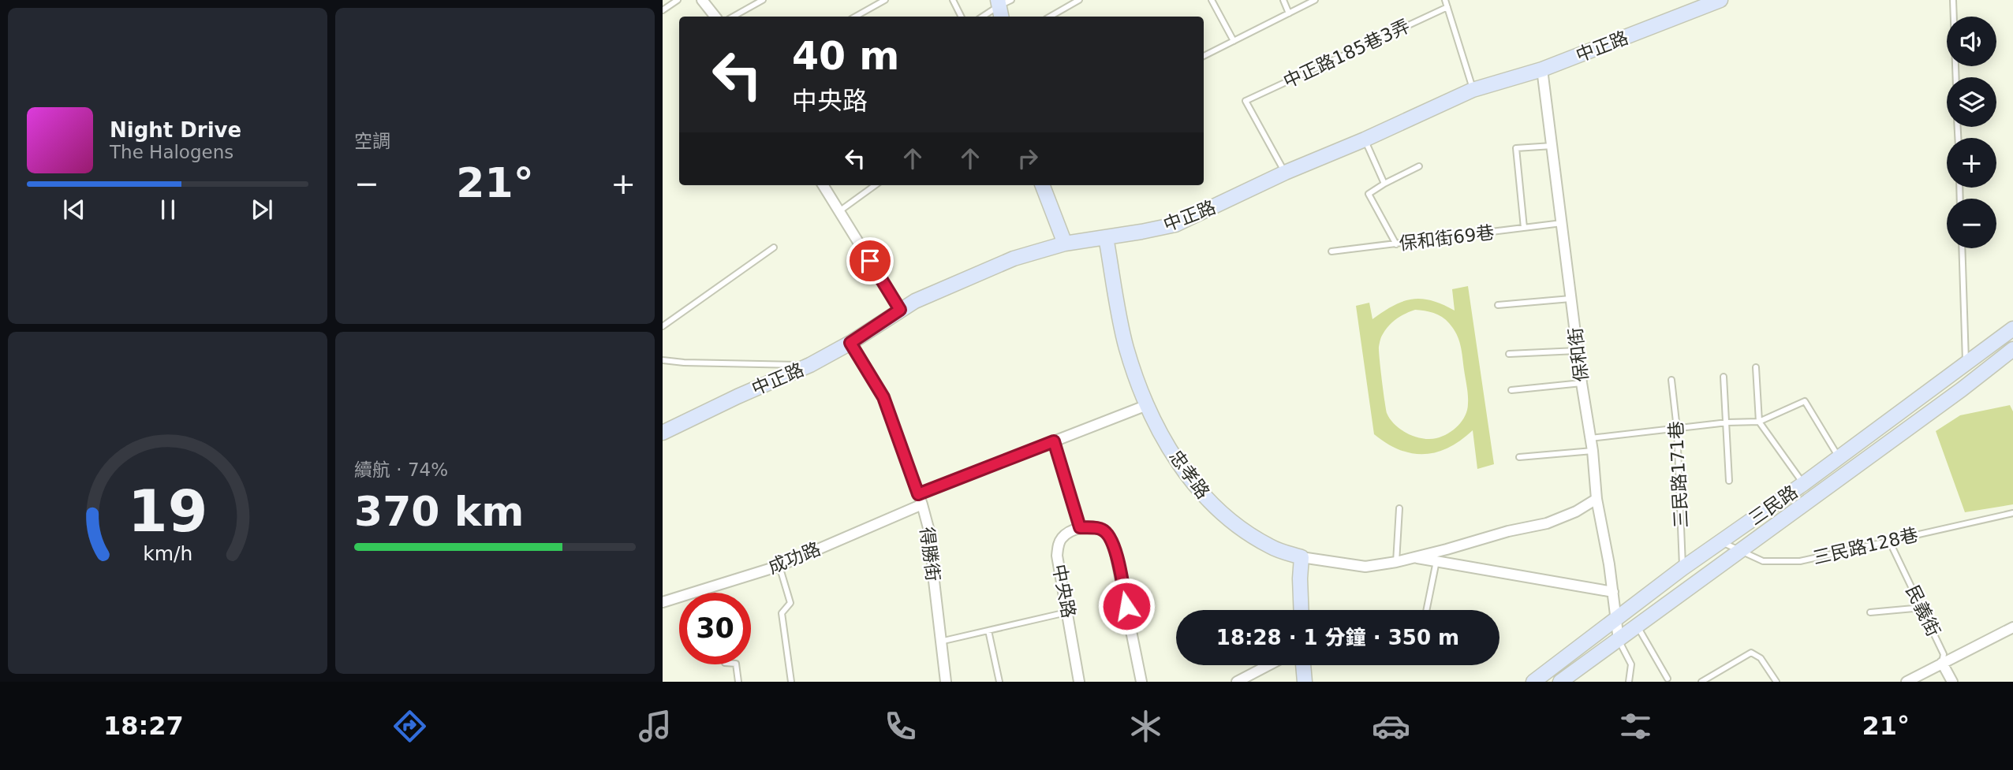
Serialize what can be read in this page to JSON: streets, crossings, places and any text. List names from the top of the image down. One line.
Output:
{"streets":{"street":["中正路","保和街","忠孝路","三民路","得勝街","成功路","中央路","民義街"],"lane":["中正路185巷3弄","保和街69巷","三民路171巷","三民路128巷"]},"crossings":[["中正路","中正路185巷3弄"],["中正路","保和街"],["中正路","忠孝路"],["中正路","得勝街"],["保和街69巷","保和街"],["保和街","忠孝路"],["保和街","三民路"],["三民路171巷","三民路"],["三民路","三民路128巷"],["三民路128巷","民義街"],["得勝街","成功路"]],"page":{"tile":["空調",["續航 · 74%","370 km"]],"map_buttons":["+","−"],"turn":["40 m","中央路"],"song":["Night Drive","The Halogens"],"heat":["−","21°","+"],"limit":"30","trip":"18:28 · 1 分鐘 · 350 m","tabs":["18:27","21°"],"gauge":["19","km/h"]}}
